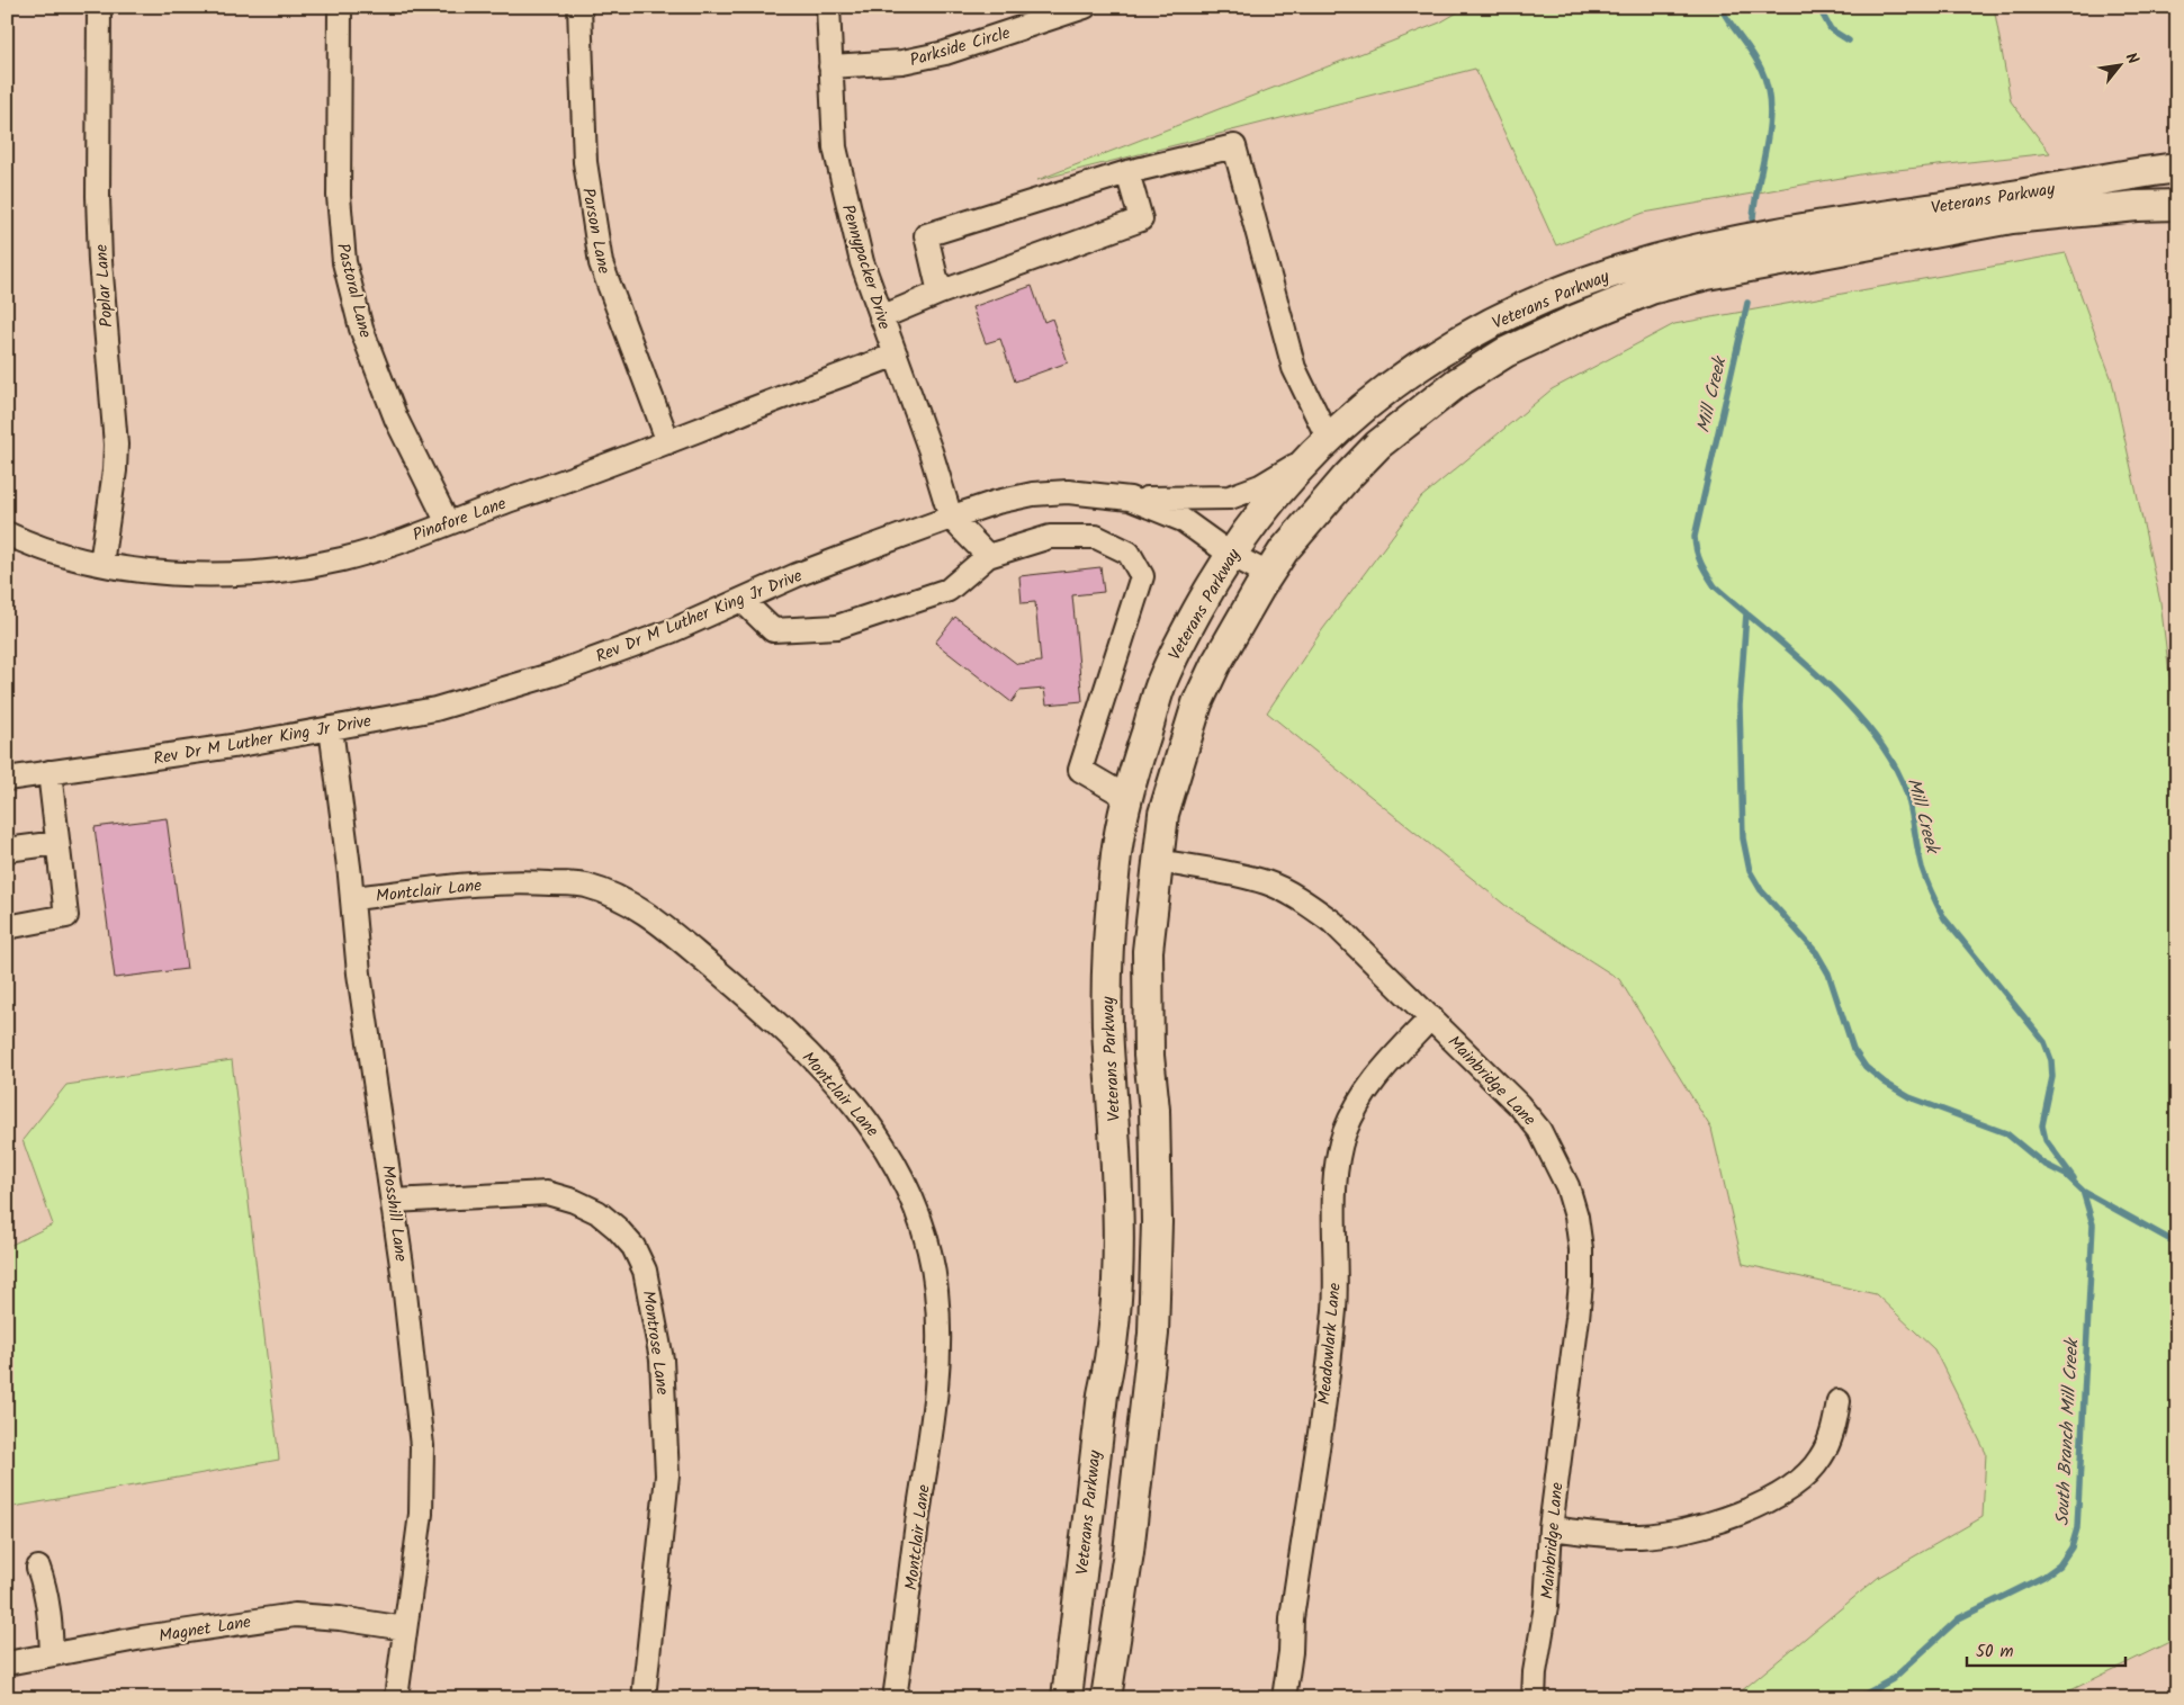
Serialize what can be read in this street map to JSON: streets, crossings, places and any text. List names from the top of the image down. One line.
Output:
{"streets":{"main road":["Veterans Parkway"],"street":["Parkside Circle","Parson Lane","Pennypacker Drive","Poplar Lane","Pastoral Lane","Pinafore Lane","Rev Dr M Luther King Jr Drive","Montclair Lane","Mainbridge Lane","Mosshill Lane","Montrose Lane","Meadowlark Lane","Magnet Lane"]},"crossings":[["Parkside Circle","Pennypacker Drive"],["Veterans Parkway","Rev Dr M Luther King Jr Drive"],["Veterans Parkway","Mainbridge Lane"],["Parson Lane","Pinafore Lane"],["Pennypacker Drive","Pinafore Lane"],["Pennypacker Drive","Rev Dr M Luther King Jr Drive"],["Poplar Lane","Pinafore Lane"],["Pastoral Lane","Pinafore Lane"],["Rev Dr M Luther King Jr Drive","Mosshill Lane"],["Montclair Lane","Mosshill Lane"],["Mainbridge Lane","Meadowlark Lane"],["Mosshill Lane","Montrose Lane"],["Mosshill Lane","Magnet Lane"]],"water":["Mill Creek","South Branch Mill Creek"],"scale_bar":"50 m","north":"top right"}
